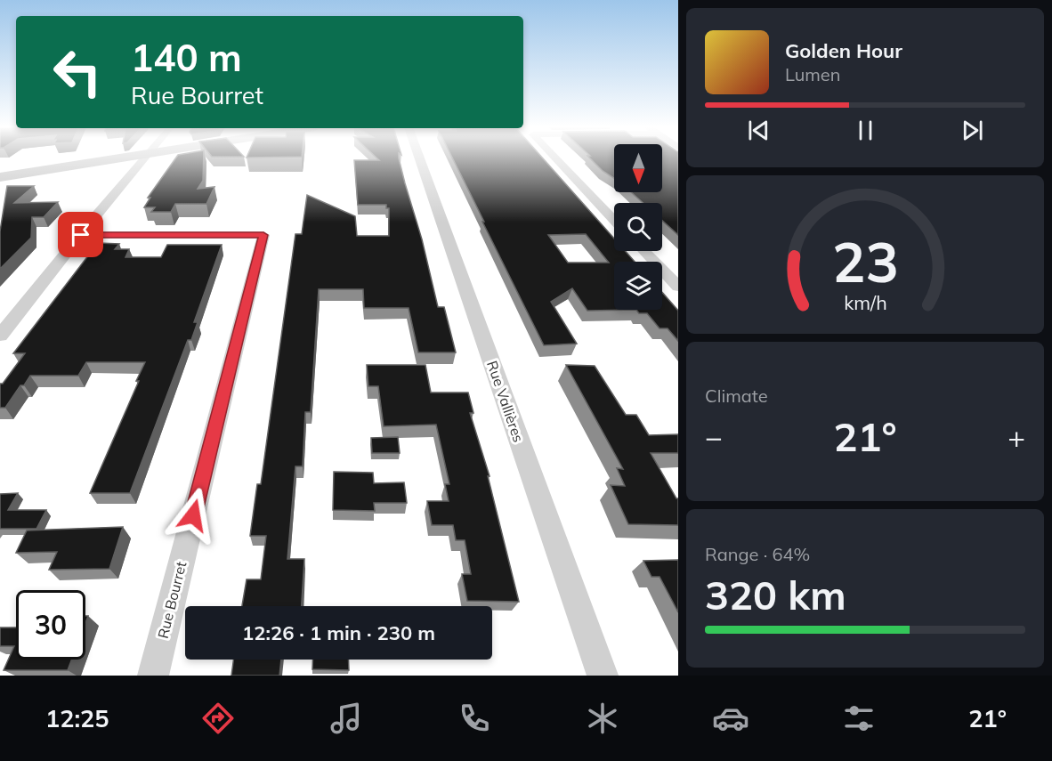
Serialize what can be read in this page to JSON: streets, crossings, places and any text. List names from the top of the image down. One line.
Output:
{"streets":{"street":["Rue Vallières","Rue Bourret"]},"north":"bottom","page":{"turn":["140 m","Rue Bourret"],"song":["Golden Hour","Lumen"],"tile":["Climate",["Range · 64%","320 km"]],"heat":["−","21°","+"],"limit":"30","trip":"12:26 · 1 min · 230 m","tabs":["12:25","21°"],"gauge":["23","km/h"]}}
